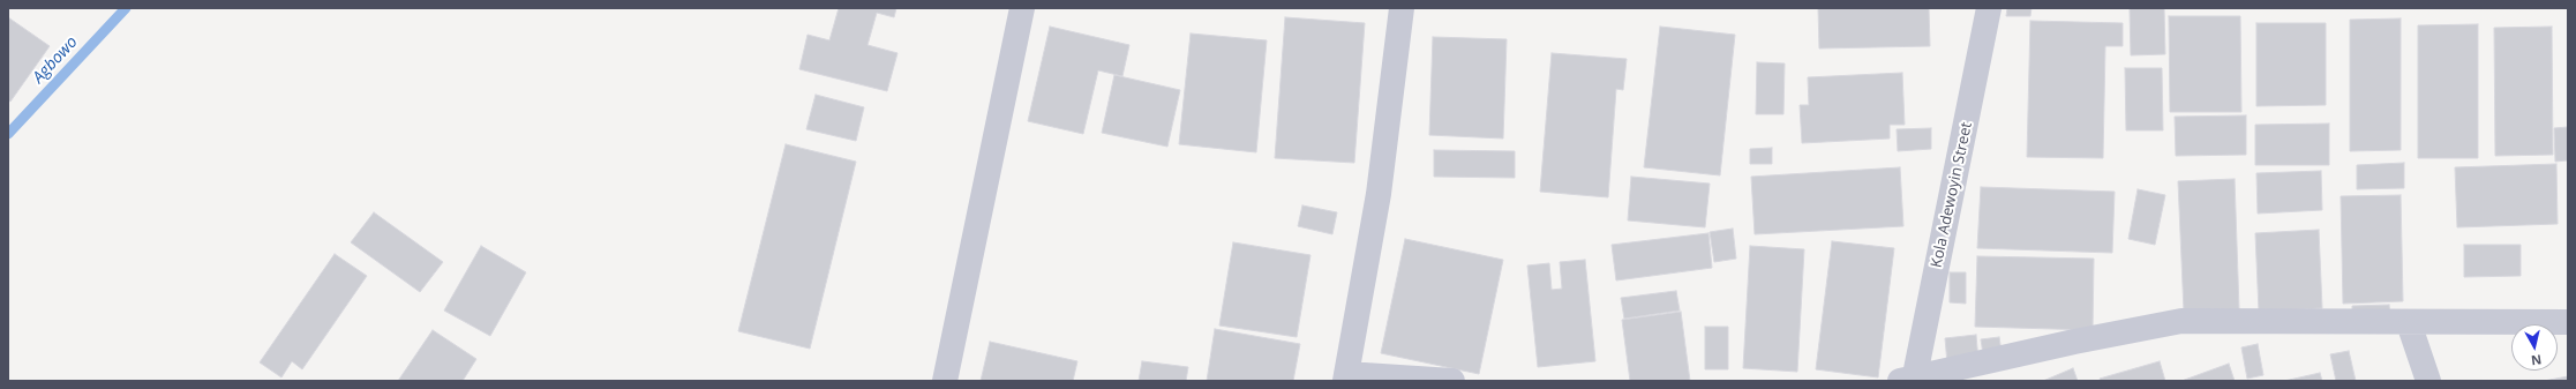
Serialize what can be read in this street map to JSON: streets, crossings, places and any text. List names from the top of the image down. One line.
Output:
{"streets":{"street":["Kola Adewoyin Street"]},"water":["Agbowo"],"north":"bottom"}
